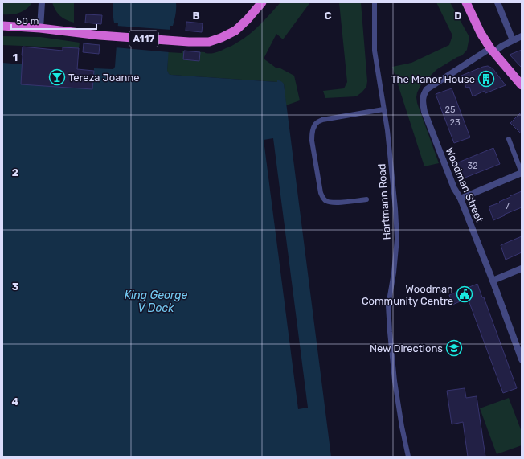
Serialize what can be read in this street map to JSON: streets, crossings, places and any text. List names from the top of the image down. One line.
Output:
{"streets":{"highway":["A117"],"street":["Woodman Street"],"lane":["Hartmann Road"]},"water":["King George V Dock"],"places":{"bar":["Tereza Joanne"],"building":["The Manor House"],"public building":["Woodman Community Centre"],"school or university":["New Directions"]},"house_numbers":["25","23","32","7"],"scale_bar":"50 m","grid":{"columns":["B","C","D"],"rows":["1","2","3","4"]}}
